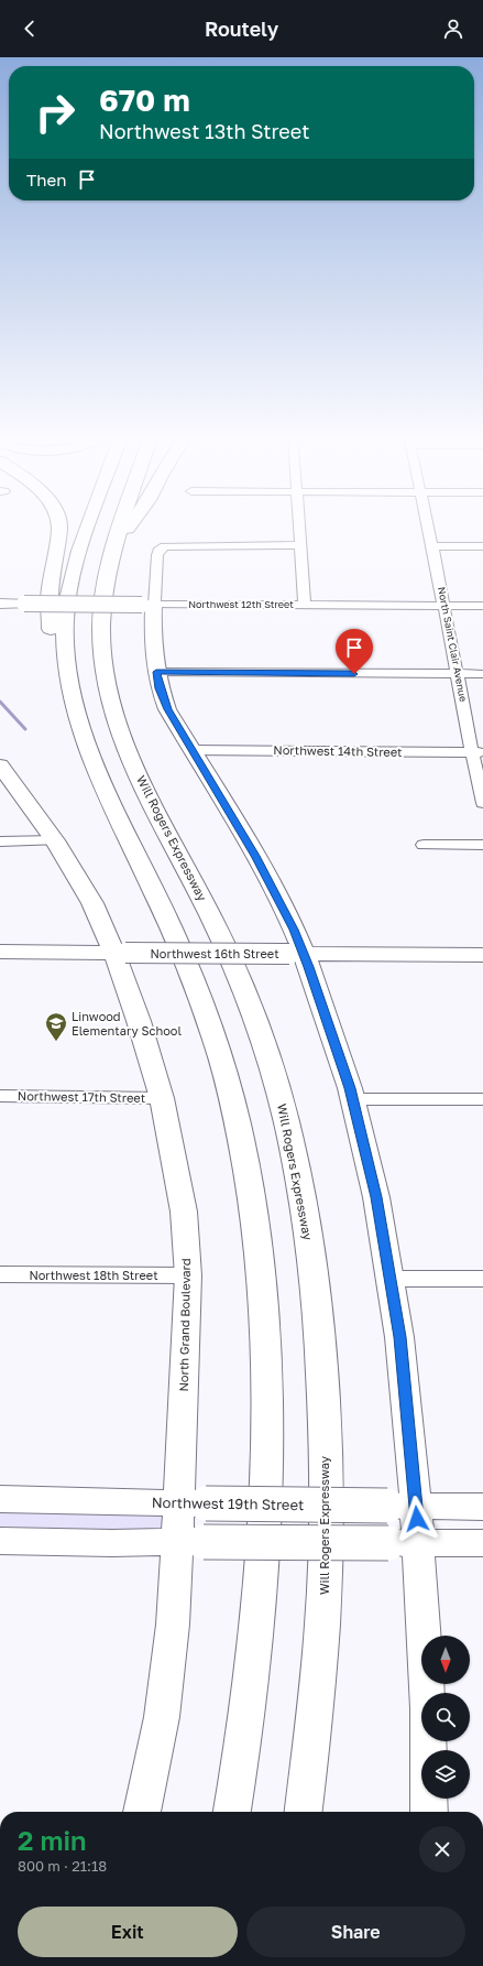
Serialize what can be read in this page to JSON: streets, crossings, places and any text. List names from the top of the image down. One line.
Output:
{"streets":{"highway":["Will Rogers Expressway"],"main road":["Northwest 12th Street","Northwest 16th Street","North Grand Boulevard","Northwest 19th Street"],"street":["North Saint Clair Avenue","Northwest 14th Street","Northwest 17th Street","Northwest 18th Street"]},"crossings":[["Northwest 12th Street","North Saint Clair Avenue"],["North Saint Clair Avenue","Northwest 14th Street"],["Northwest 16th Street","North Grand Boulevard"],["Northwest 17th Street","North Grand Boulevard"],["Northwest 18th Street","North Grand Boulevard"],["North Grand Boulevard","Northwest 19th Street"]],"places":{"school or university":["Linwood Elementary School"]},"north":"bottom","page":{"header":"Routely","turn":["670 m","Northwest 13th Street"],"then":"Then","heading":["2 min","800 m · 21:18"],"buttons":["Exit","Share"]}}
